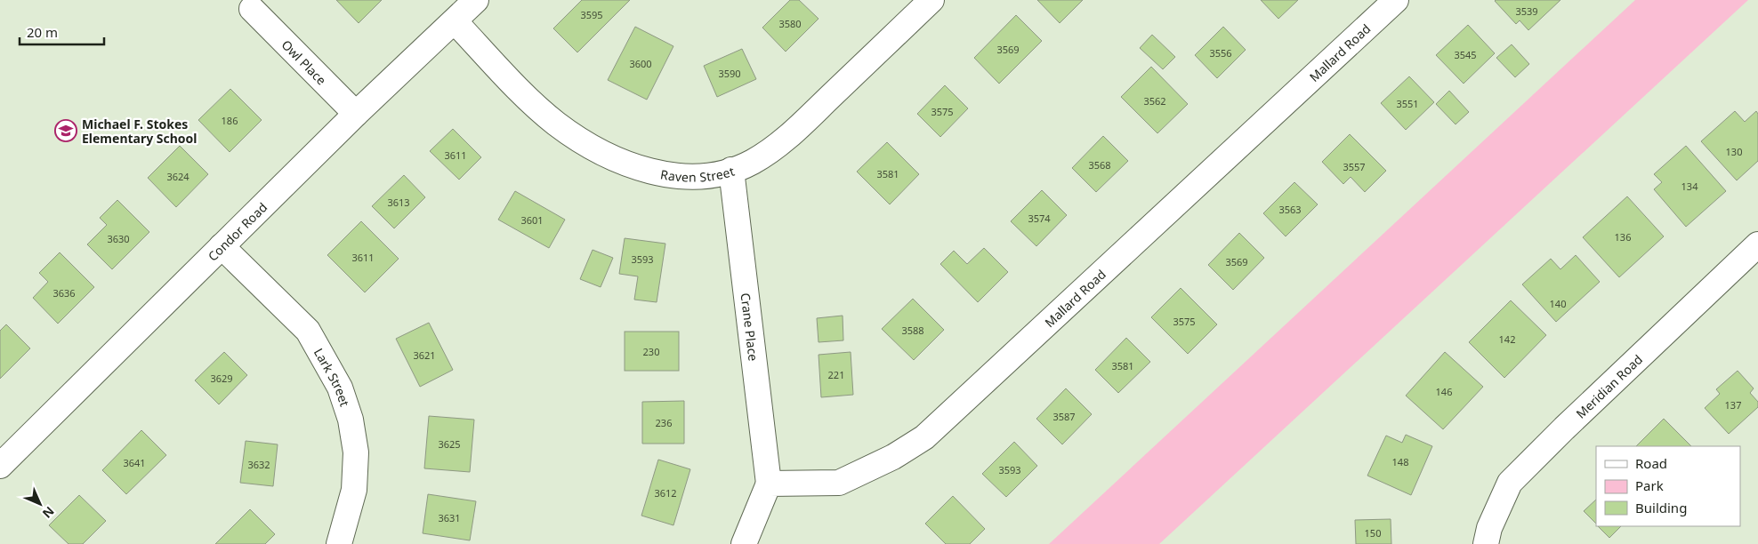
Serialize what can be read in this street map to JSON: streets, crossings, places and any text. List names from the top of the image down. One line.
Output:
{"streets":{"street":["Mallard Road","Owl Place","Raven Street","Condor Road","Crane Place","Lark Street","Meridian Road"]},"crossings":[["Mallard Road","Crane Place"],["Owl Place","Condor Road"],["Raven Street","Condor Road"],["Raven Street","Crane Place"],["Condor Road","Lark Street"]],"places":{"school or university":["Michael F. Stokes Elementary School"]},"house_numbers":["3539","3595","3580","3569","3556","3545","3600","3590","3562","3551","3575","186","130","3611","3568","3557","3581","3624","134","3613","3563","3574","3601","136","3630","3611","3593","3569","3636","140","3575","3588","142","230","3621","3581","221","3629","146","137","3587","236","3625","148","3641","3632","3593","3612","3631","150"],"legend":["Road","Park","Building"],"scale_bar":"20 m","north":"bottom right"}
